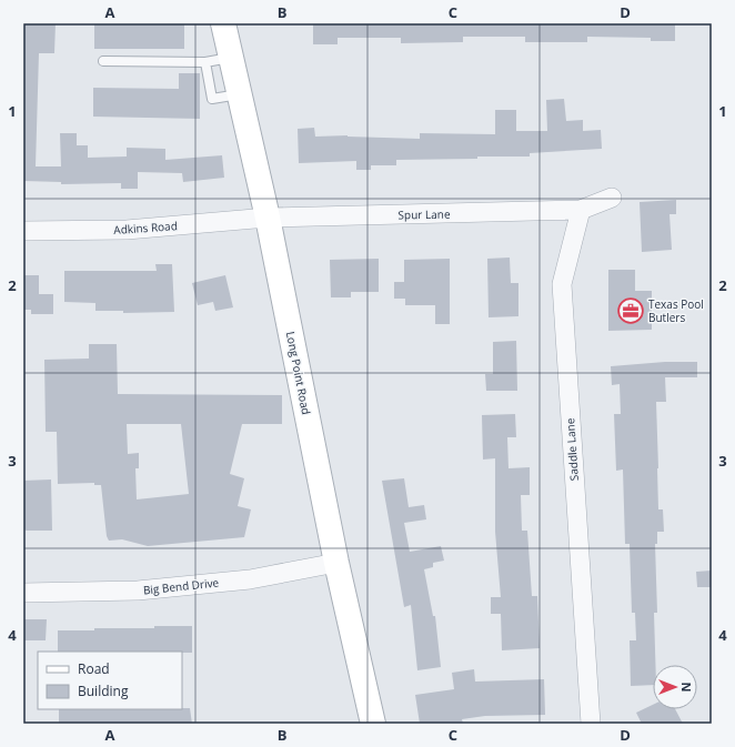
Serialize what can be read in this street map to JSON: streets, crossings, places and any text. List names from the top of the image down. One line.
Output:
{"streets":{"main road":["Long Point Road"],"street":["Spur Lane","Adkins Road","Saddle Lane","Big Bend Drive"]},"crossings":[["Spur Lane","Adkins Road"],["Spur Lane","Long Point Road"],["Spur Lane","Saddle Lane"],["Adkins Road","Long Point Road"],["Long Point Road","Big Bend Drive"]],"places":{"office":["Texas Pool Butlers"]},"legend":["Road","Building"],"north":"right","grid":{"columns":["A","B","C","D"],"rows":["1","2","3","4"]}}
